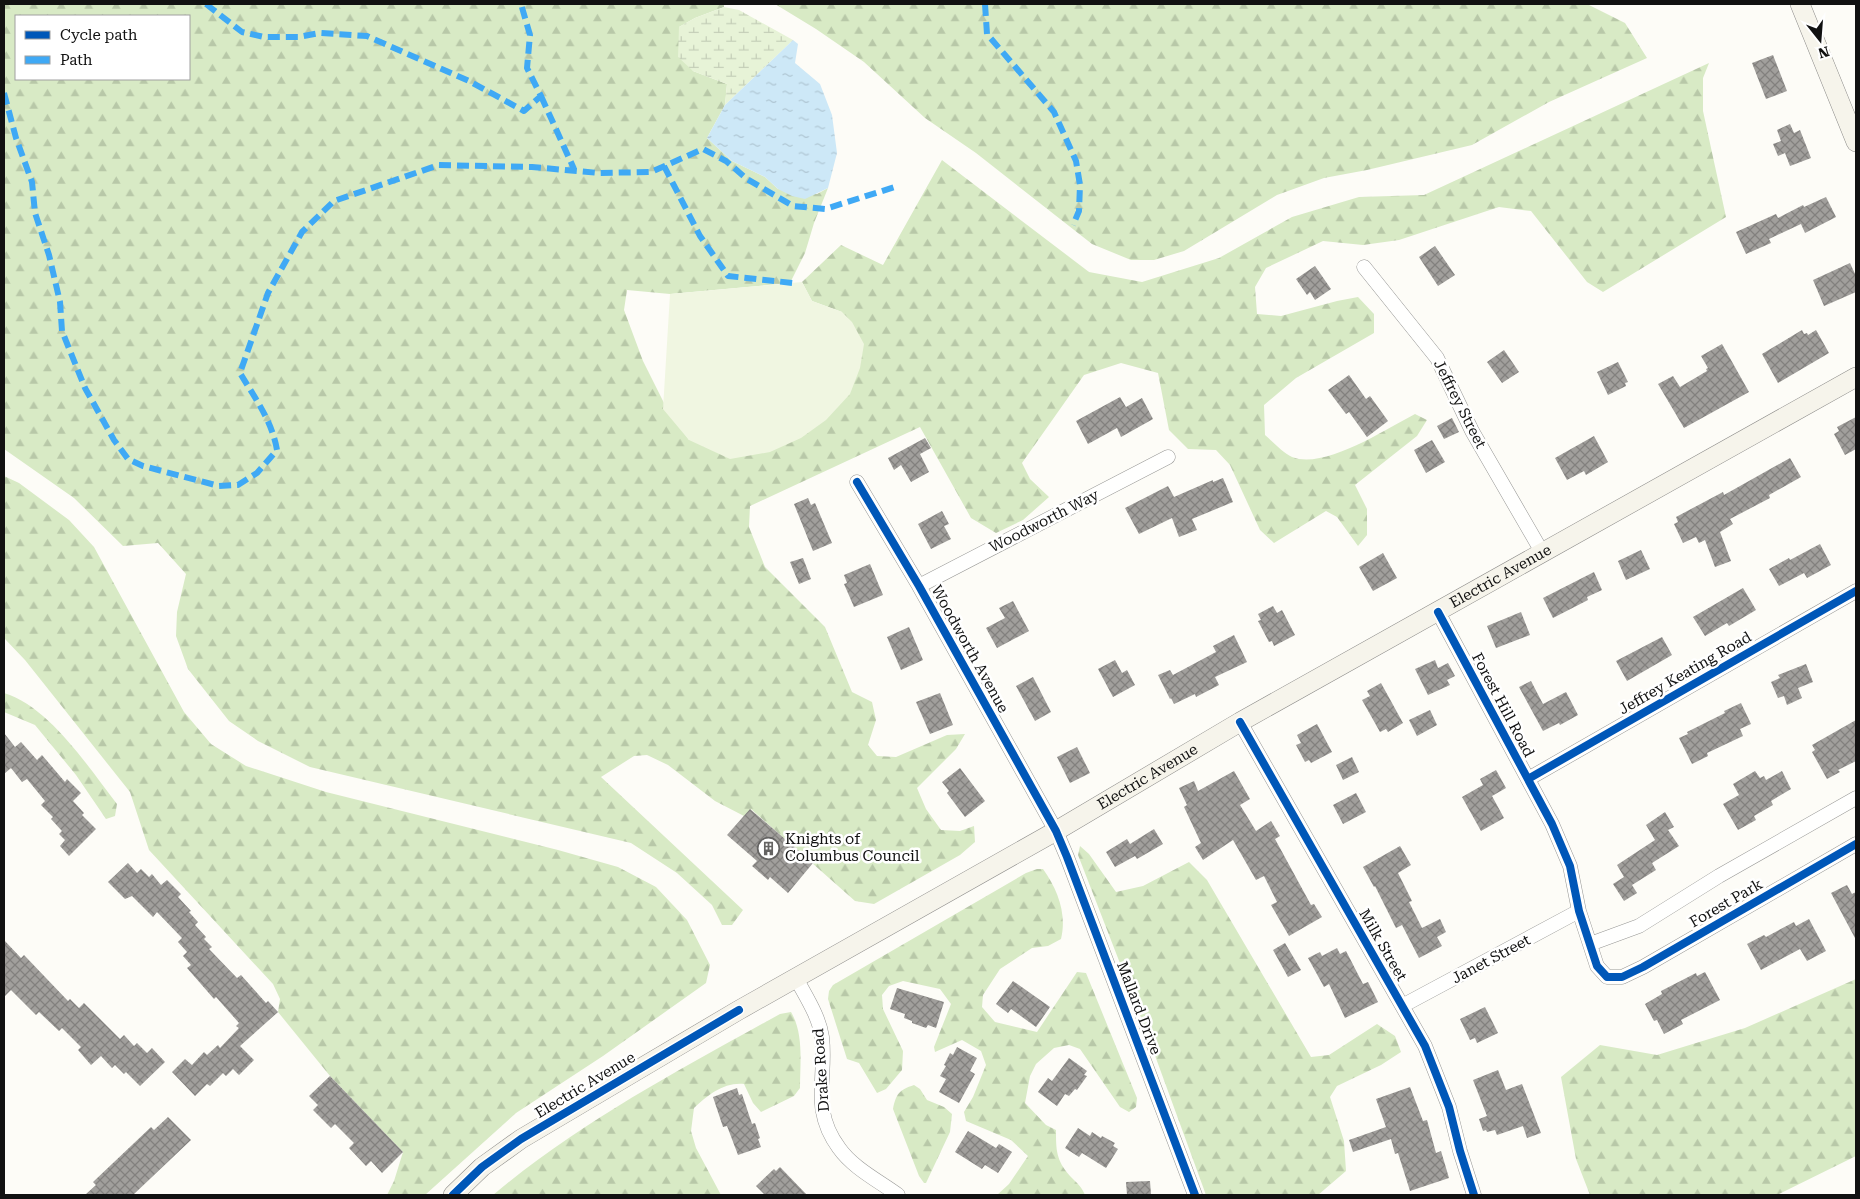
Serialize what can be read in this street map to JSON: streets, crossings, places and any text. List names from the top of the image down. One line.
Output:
{"streets":{"main road":["Electric Avenue"],"street":["Jeffrey Street","Woodworth Way","Woodworth Avenue","Jeffrey Keating Road","Forest Hill Road","Forest Park","Milk Street","Janet Street","Mallard Drive","Drake Road"]},"crossings":[["Jeffrey Street","Electric Avenue"],["Woodworth Way","Woodworth Avenue"],["Electric Avenue","Woodworth Avenue"],["Electric Avenue","Forest Hill Road"],["Electric Avenue","Milk Street"],["Electric Avenue","Mallard Drive"],["Electric Avenue","Drake Road"],["Woodworth Avenue","Mallard Drive"],["Jeffrey Keating Road","Forest Hill Road"],["Forest Hill Road","Forest Park"],["Forest Hill Road","Janet Street"],["Milk Street","Janet Street"]],"places":{"building":["Knights of Columbus Council"]},"legend":["Cycle path","Path"],"north":"bottom"}
